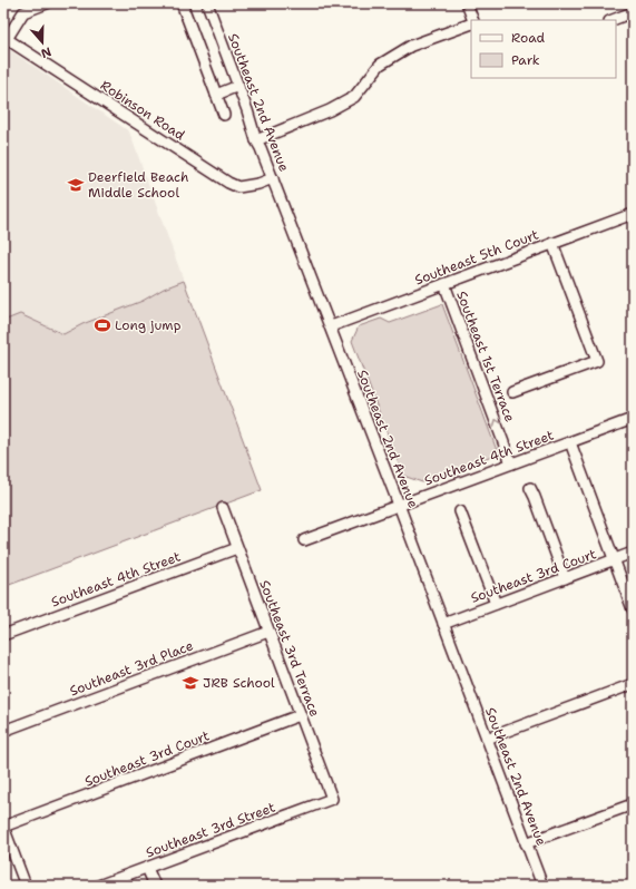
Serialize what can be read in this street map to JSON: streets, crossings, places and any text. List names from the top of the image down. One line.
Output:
{"streets":{"street":["Southeast 2nd Avenue","Robinson Road","Southeast 5th Court","Southeast 1st Terrace","Southeast 4th Street","Southeast 3rd Court","Southeast 3rd Terrace","Southeast 3rd Place","Southeast 3rd Street"]},"crossings":[["Southeast 2nd Avenue","Robinson Road"],["Southeast 2nd Avenue","Southeast 5th Court"],["Southeast 2nd Avenue","Southeast 4th Street"],["Southeast 2nd Avenue","Southeast 3rd Court"],["Southeast 5th Court","Southeast 1st Terrace"],["Southeast 1st Terrace","Southeast 4th Street"],["Southeast 4th Street","Southeast 3rd Terrace"],["Southeast 3rd Court","Southeast 3rd Terrace"],["Southeast 3rd Terrace","Southeast 3rd Place"],["Southeast 3rd Terrace","Southeast 3rd Street"]],"one_way":["Southeast 1st Terrace"],"places":{"school or university":["Deerfield Beach Middle School","JRB School"],"sports":["Long jump"]},"legend":["Road","Park"],"north":"bottom"}
